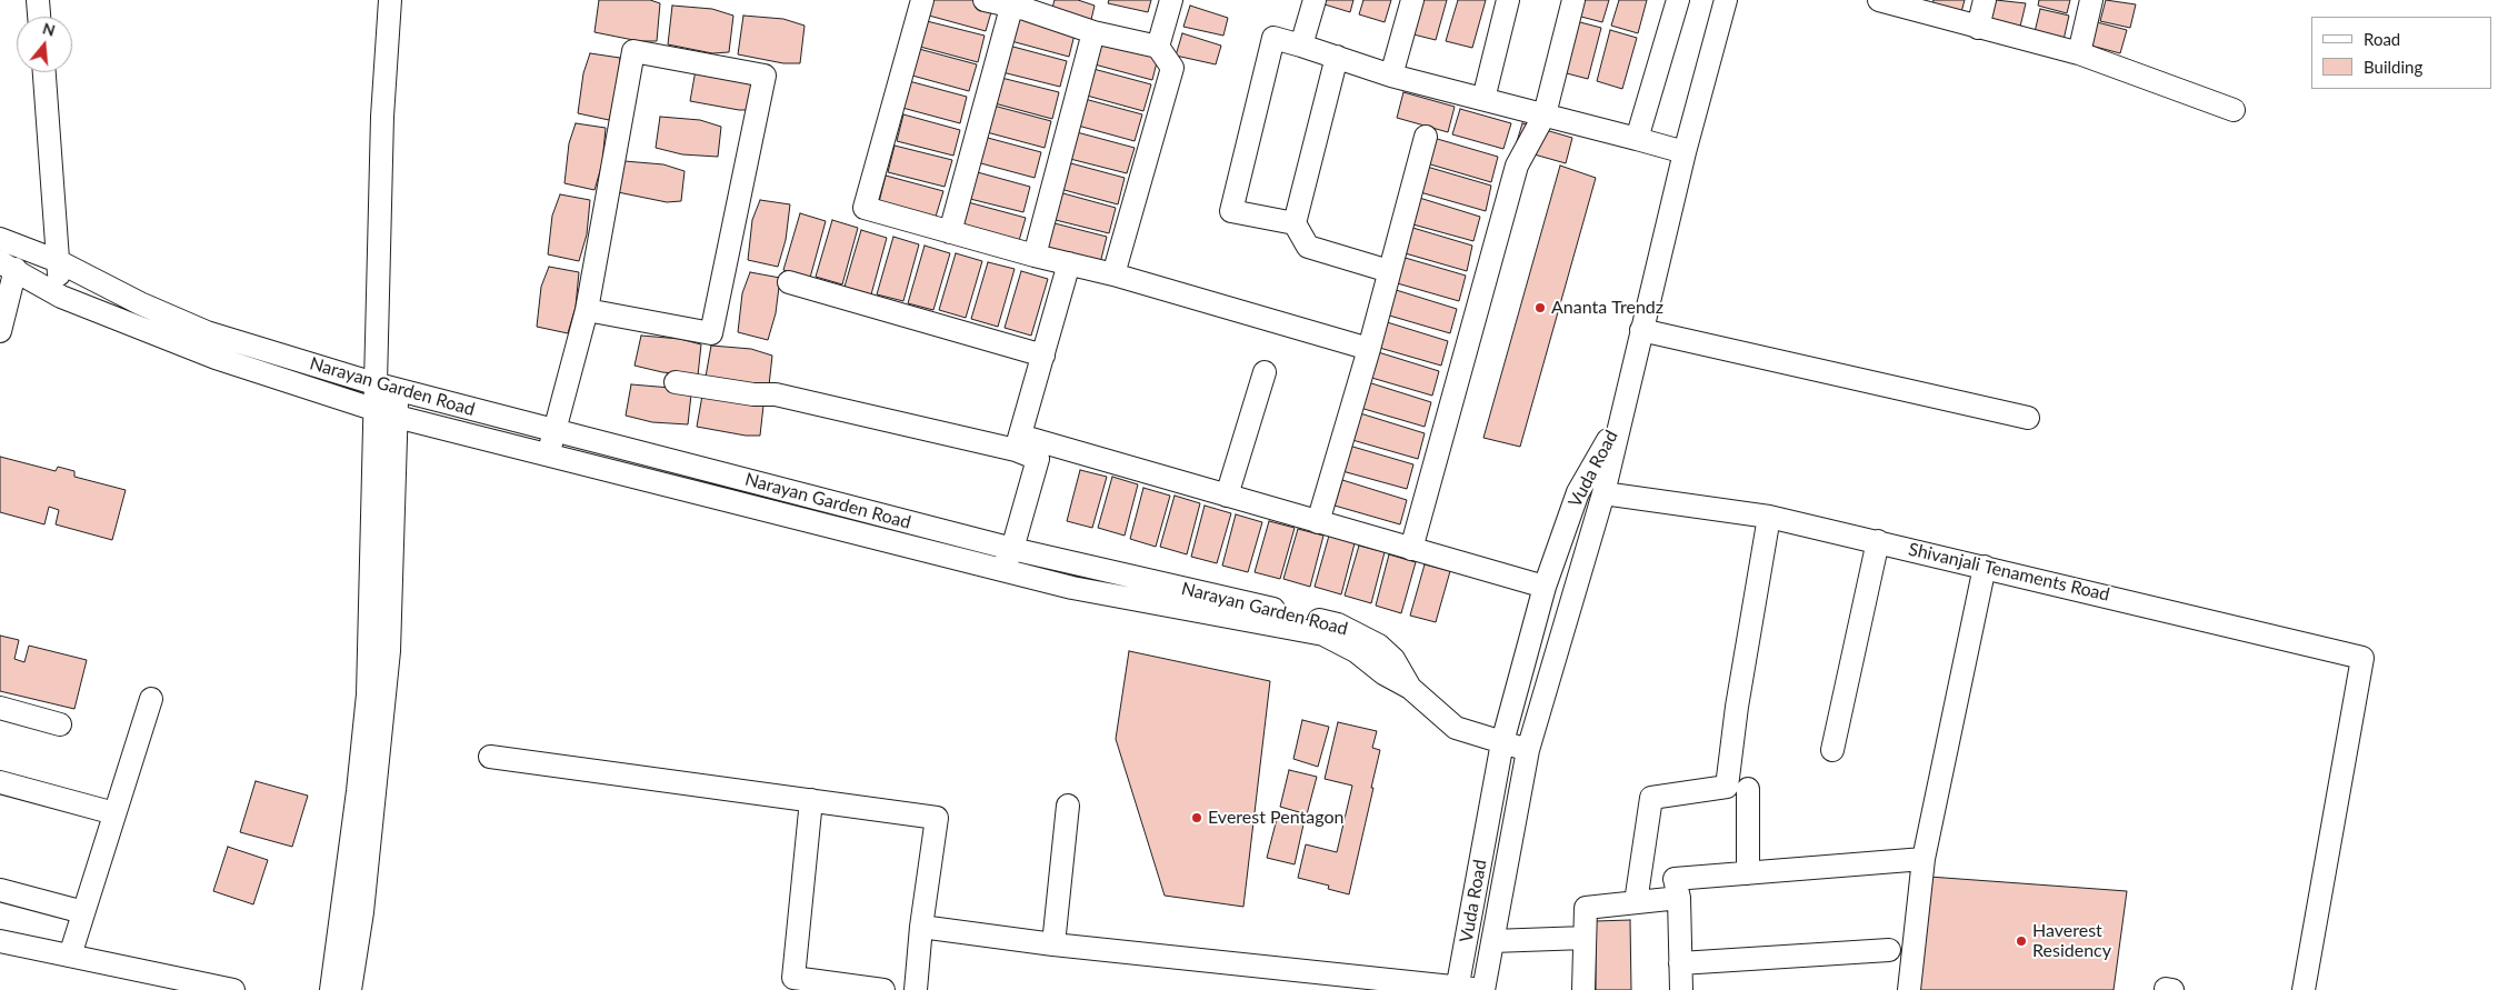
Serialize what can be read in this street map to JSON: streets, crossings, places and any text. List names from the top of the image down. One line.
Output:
{"streets":{"street":["Narayan Garden Road","Vuda Road","Shivanjali Tenaments Road"]},"crossings":[["Vuda Road","Shivanjali Tenaments Road"]],"places":["Ananta Trendz","Everest Pentagon","Haverest Residency"],"legend":["Road","Building"],"north":"top"}
